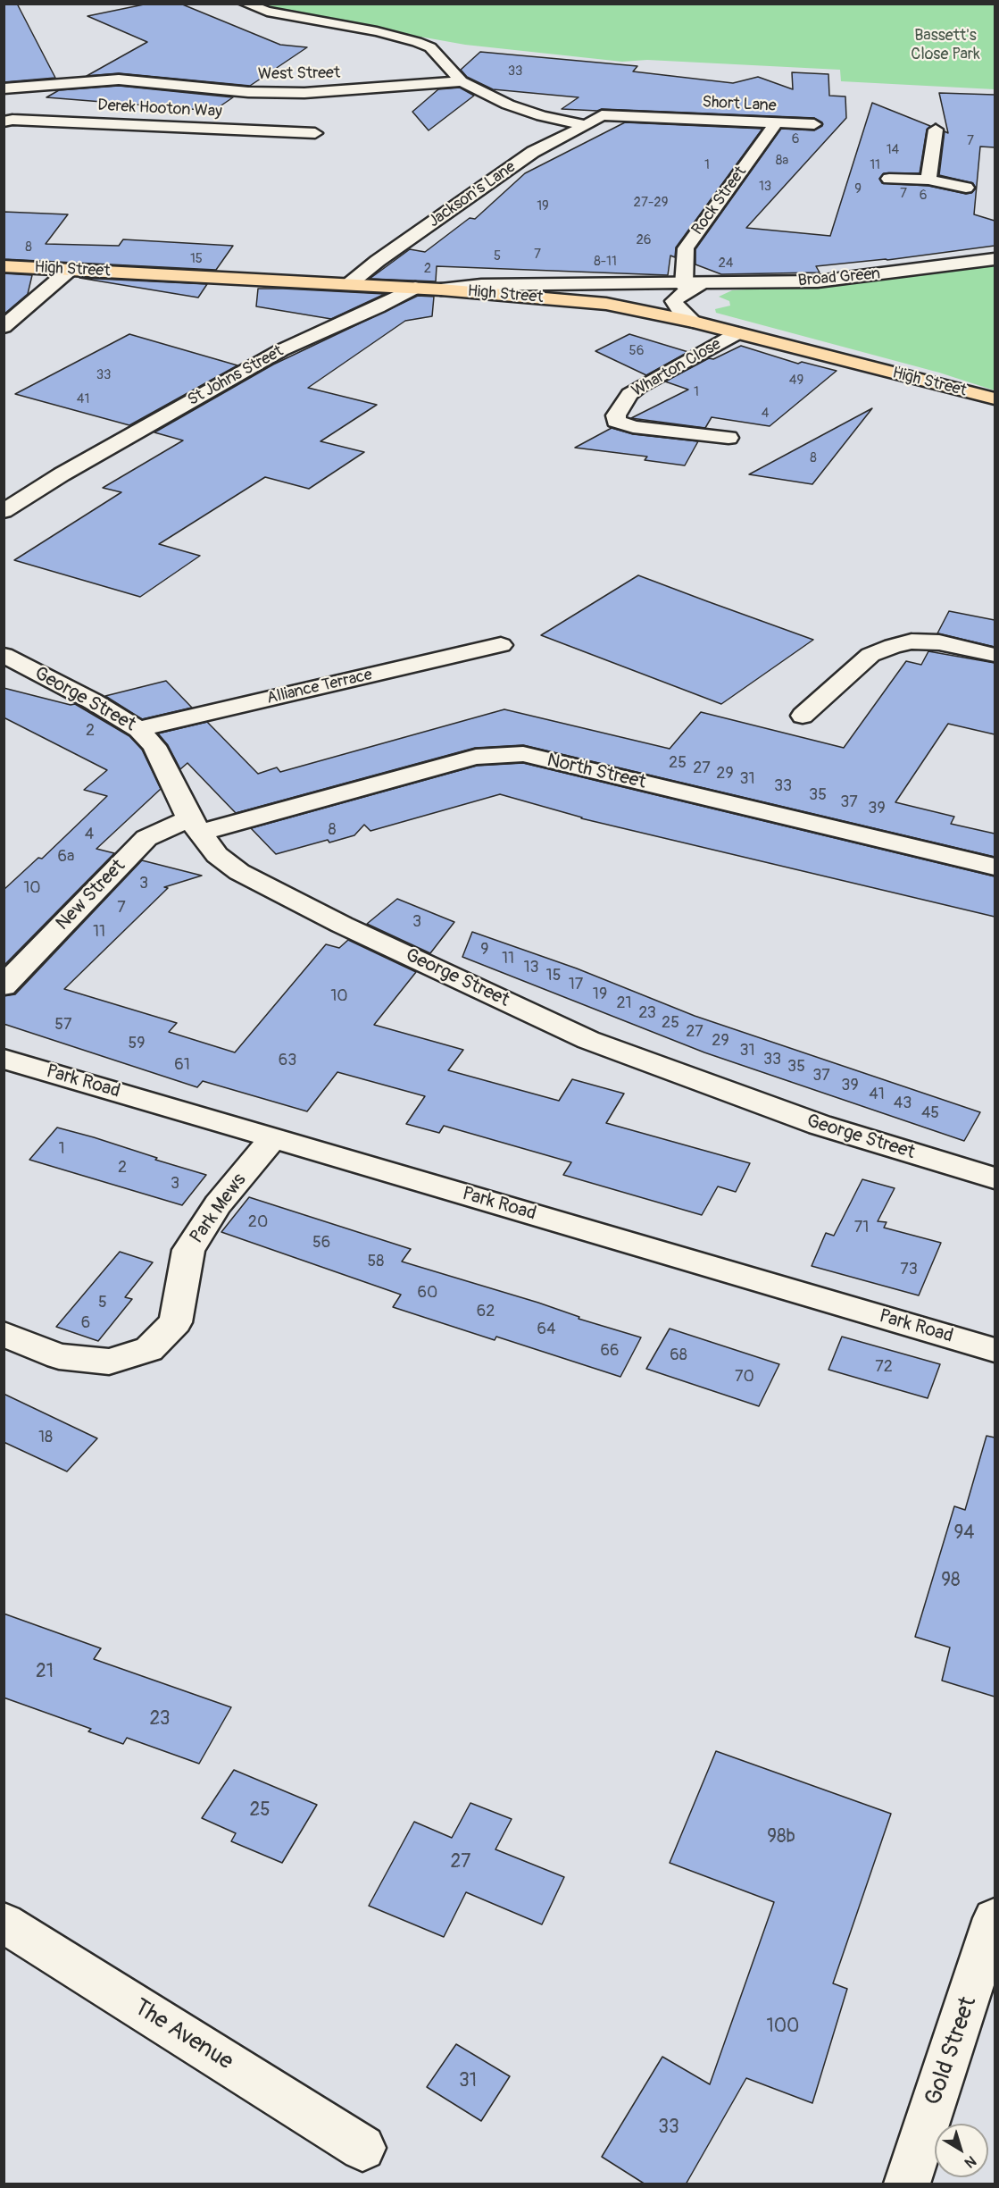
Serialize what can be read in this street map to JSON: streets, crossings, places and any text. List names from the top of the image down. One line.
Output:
{"streets":{"main road":["High Street"],"street":["West Street","Short Lane","Derek Hooton Way","Jackson's Lane","Rock Street","Broad Green","Wharton Close","St Johns Street","Alliance Terrace","George Street","North Street","New Street","Park Road","Park Mews","The Avenue","Gold Street"]},"crossings":[["Short Lane","Jackson's Lane"],["Short Lane","Rock Street"],["Jackson's Lane","High Street"],["Rock Street","Broad Green"],["High Street","Broad Green"],["High Street","Wharton Close"],["High Street","St Johns Street"],["Alliance Terrace","George Street"],["George Street","North Street"],["George Street","New Street"],["North Street","New Street"],["Park Road","Park Mews"]],"parks":["Bassett's Close Park"],"house_numbers":["33","6","7","14","8a","1","11","13","9","7","6","27-29","19","26","8","7","5","15","8-11","24","2","56","33","49","1","41","4","8","2","25","27","29","31","33","35","37","39","8","4","6a","3","10","7","3","11","9","11","13","15","17","19","10","21","23","25","57","27","29","59","31","33","63","61","35","37","39","41","43","45","1","2","3","20","71","56","58","73","60","5","62","6","64","66","68","72","70","18","94","98","21","23","25","98b","27","100","31","33"],"north":"bottom right"}
